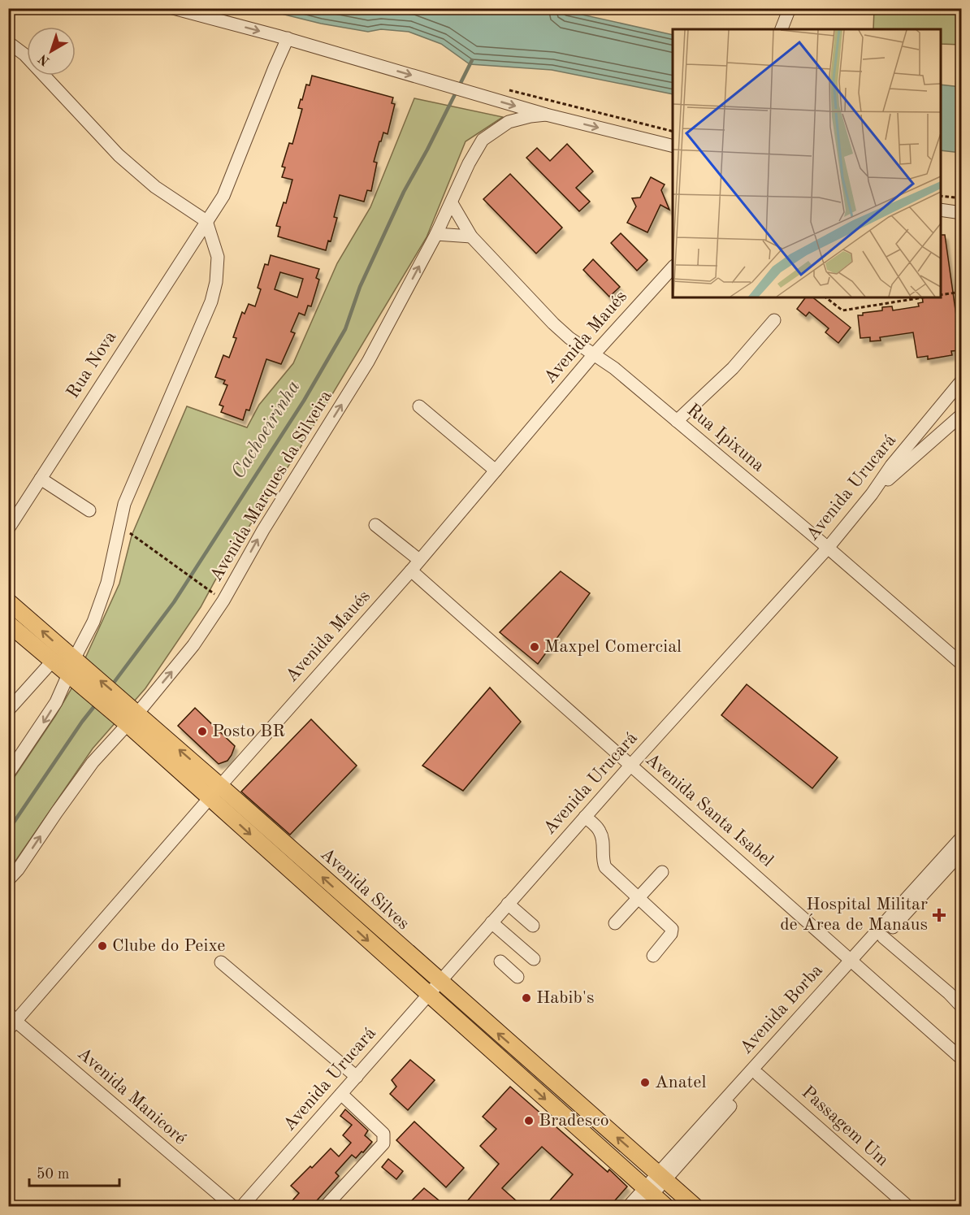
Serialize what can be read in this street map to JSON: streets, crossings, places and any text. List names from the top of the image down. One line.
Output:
{"streets":{"main road":["Avenida Silves"],"street":["Avenida Maués","Rua Nova","Rua Ipixuna","Avenida Marques da Silveira","Avenida Urucará","Avenida Santa Isabel","Avenida Borba","Avenida Manicoré","Passagem Um"]},"crossings":[["Avenida Maués","Rua Ipixuna"],["Avenida Maués","Avenida Santa Isabel"],["Avenida Maués","Avenida Silves"],["Avenida Maués","Avenida Manicoré"],["Rua Ipixuna","Avenida Marques da Silveira"],["Rua Ipixuna","Avenida Urucará"],["Avenida Marques da Silveira","Avenida Silves"],["Avenida Urucará","Avenida Santa Isabel"],["Avenida Urucará","Avenida Silves"],["Avenida Santa Isabel","Avenida Borba"],["Avenida Silves","Avenida Borba"],["Avenida Borba","Passagem Um"]],"water":["Cachoeirinha"],"places":{"other":["Maxpel Comercial","Posto BR","Clube do Peixe","Habib's","Anatel","Bradesco"],"health":["Hospital Militar de Área de Manaus"]},"scale_bar":"50 m","north":"bottom left"}
